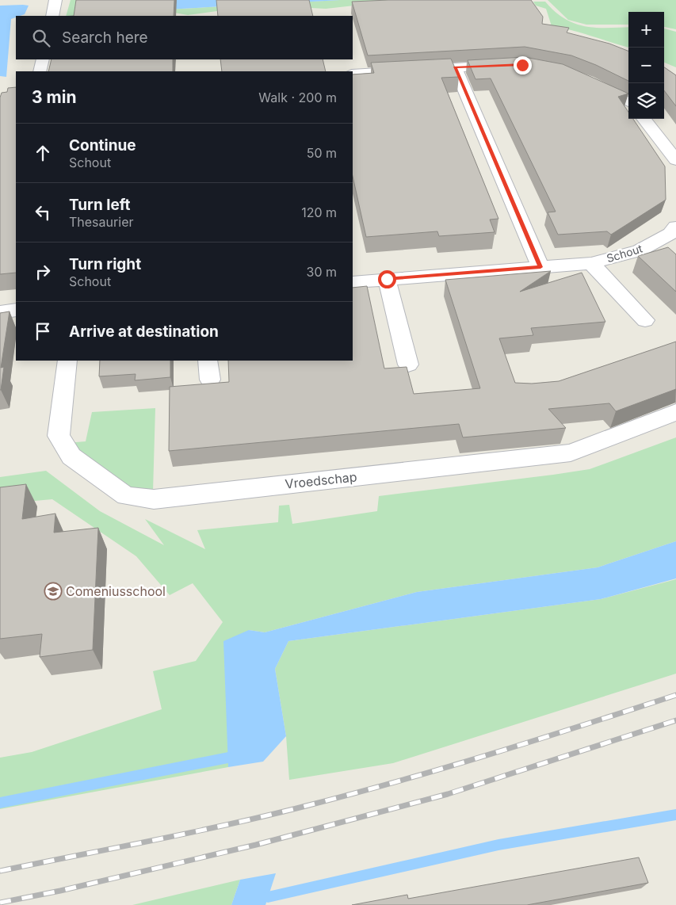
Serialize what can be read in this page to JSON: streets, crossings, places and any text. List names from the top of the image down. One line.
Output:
{"streets":{"street":["Schout","Vroedschap"]},"places":{"school or university":["Comeniusschool"]},"page":{"map_buttons":["+","−"],"search":"Search here","heading":["3 min","Walk · 200 m"],"list":[["Continue","Schout","50 m"],["Turn left","Thesaurier","120 m"],["Turn right","Schout","30 m"],"Arrive at destination"]}}
